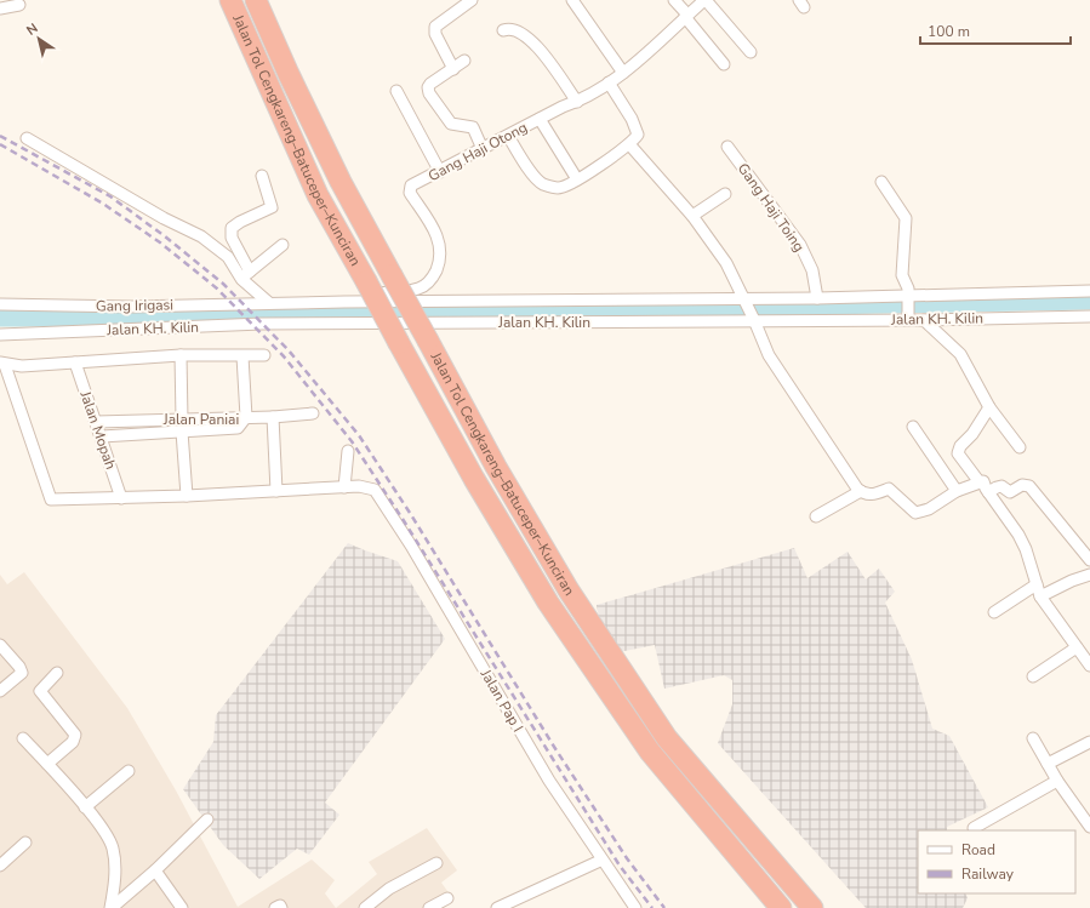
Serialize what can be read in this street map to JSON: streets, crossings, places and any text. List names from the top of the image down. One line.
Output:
{"streets":{"highway":["Jalan Tol Cengkareng–Batuceper–Kunciran"],"street":["Gang Haji Otong","Gang Haji Toing","Gang Irigasi","Jalan KH. Kilin","Jalan Paniai","Jalan Mopah","Jalan Pap I"]},"crossings":[["Gang Haji Otong","Jalan KH. Kilin"],["Gang Haji Toing","Jalan KH. Kilin"],["Gang Irigasi","Jalan KH. Kilin"],["Jalan Paniai","Jalan Mopah"]],"legend":["Road","Railway"],"scale_bar":"100 m","north":"top left"}
